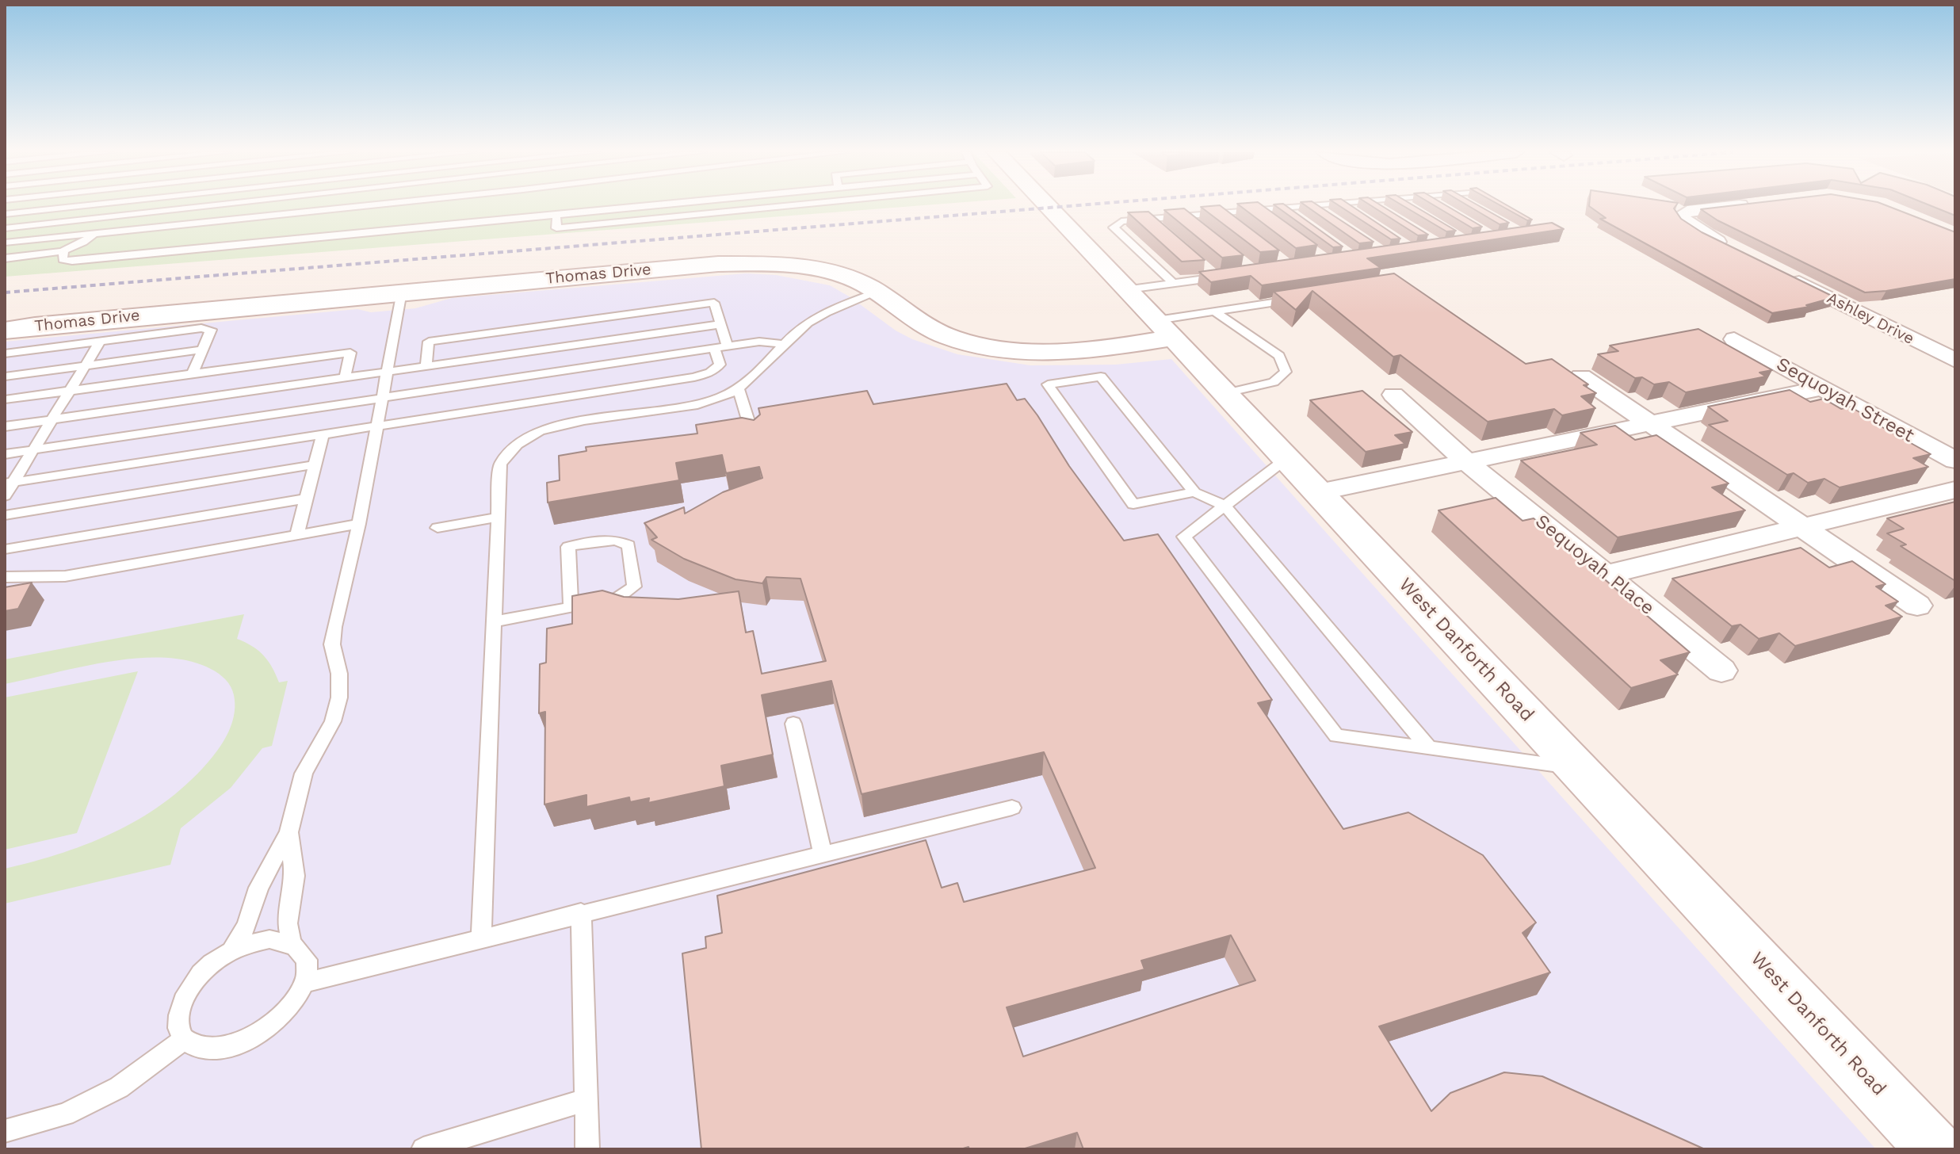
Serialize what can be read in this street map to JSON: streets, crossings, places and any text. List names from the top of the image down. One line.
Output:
{"streets":{"main road":["Thomas Drive","West Danforth Road"],"street":["Ashley Drive","Sequoyah Street","Sequoyah Place"]},"crossings":[["Thomas Drive","West Danforth Road"]]}
